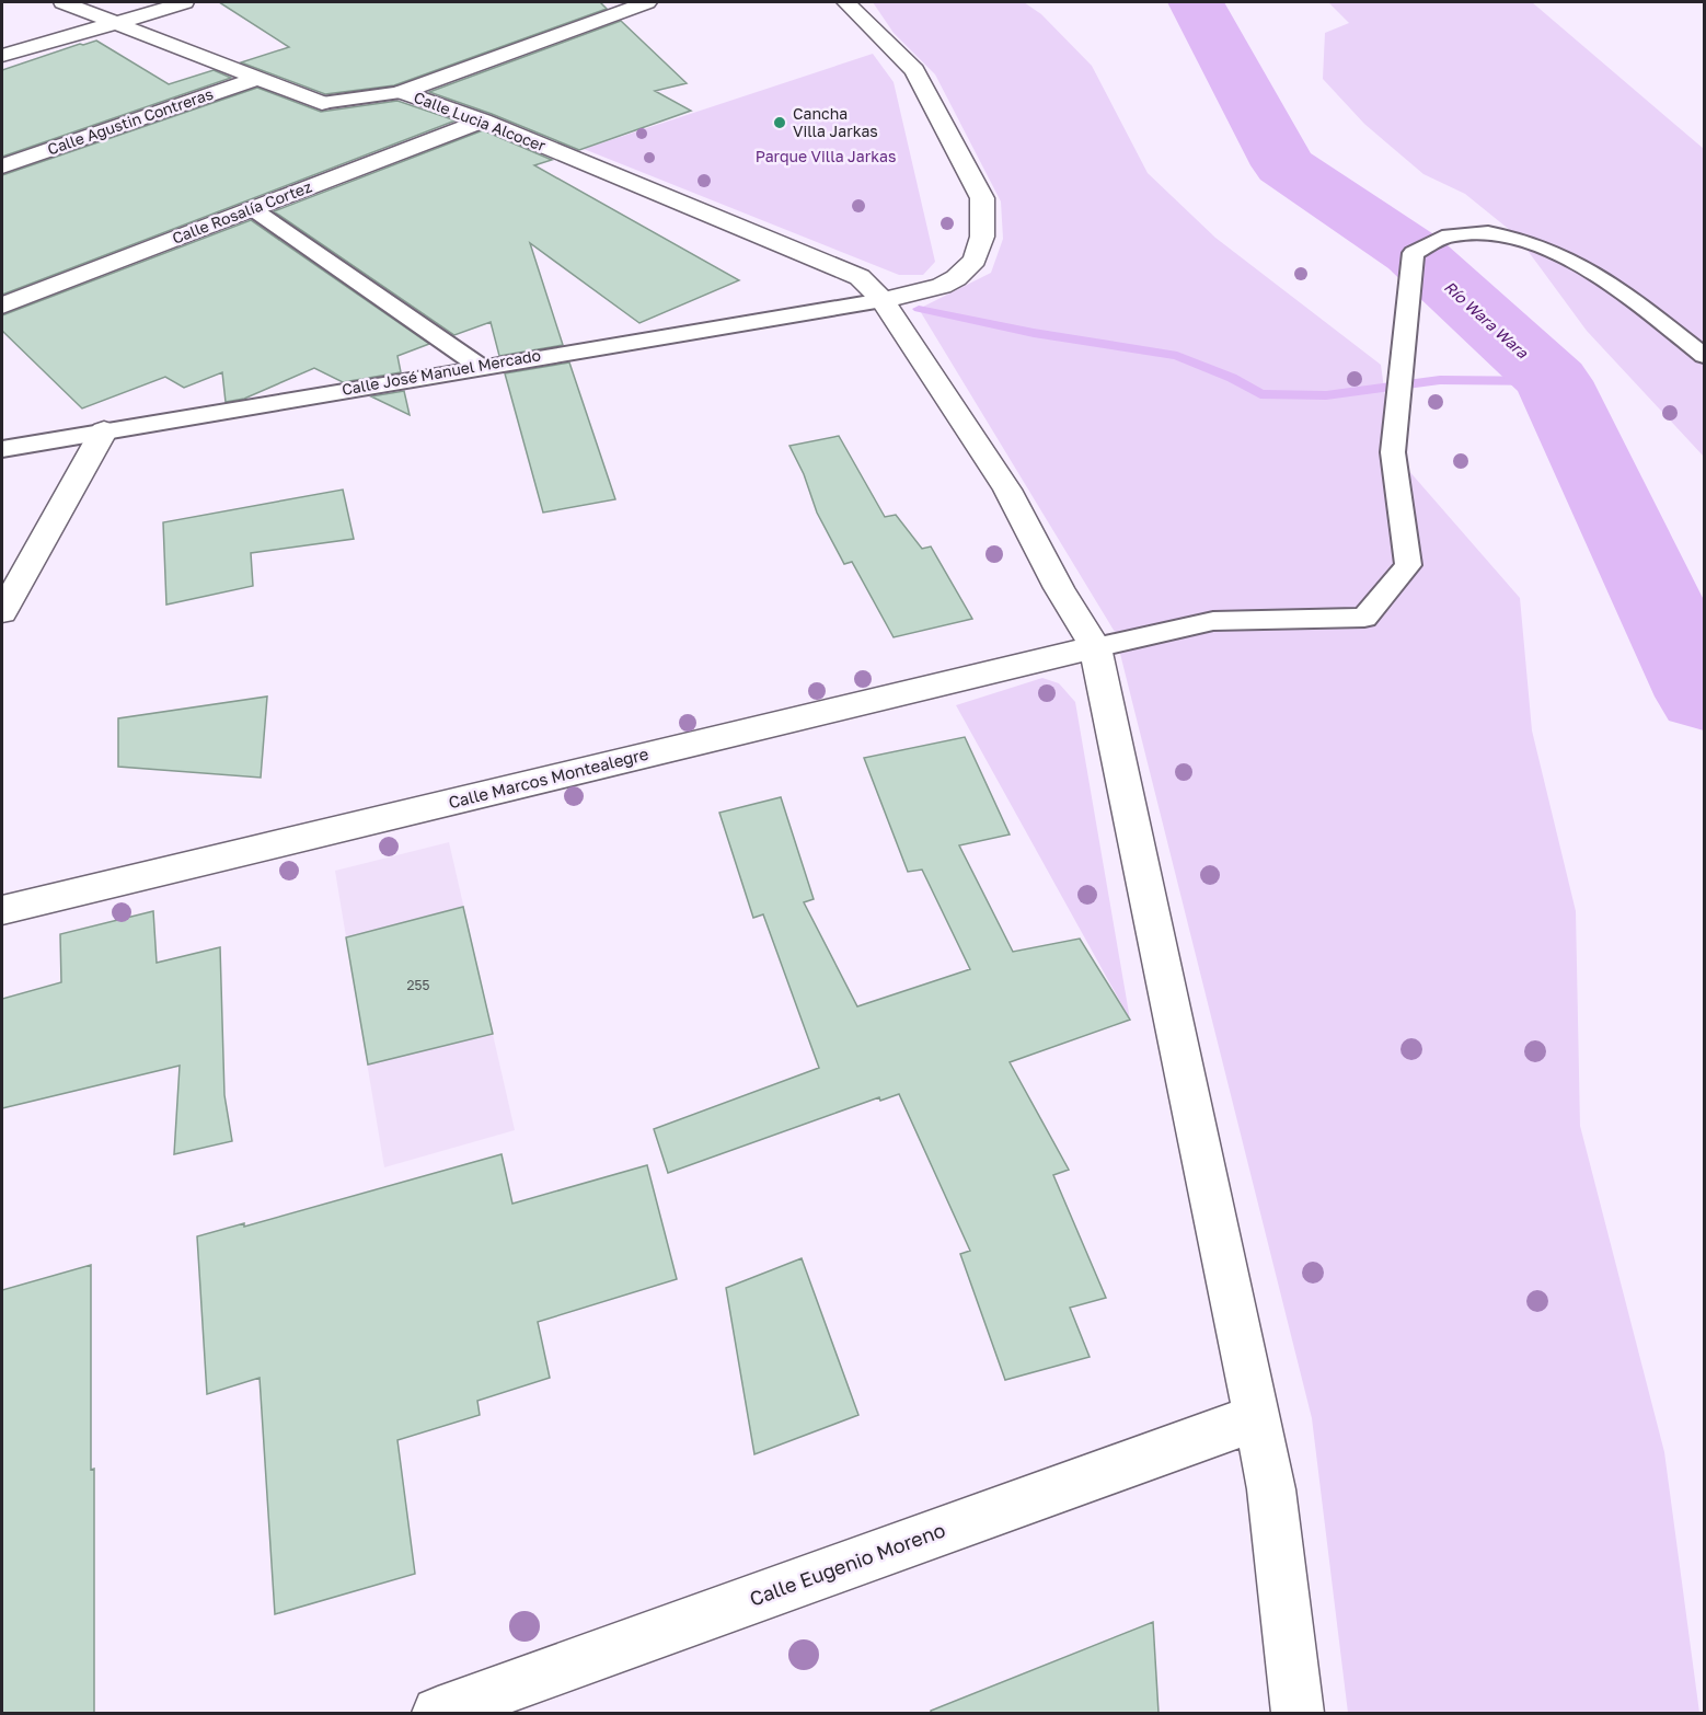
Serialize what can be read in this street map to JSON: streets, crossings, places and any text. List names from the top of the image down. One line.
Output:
{"streets":{"street":["Calle Agustin Contreras","Calle Lucia Alcocer","Calle Rosalía Cortez","Calle Marcos Montealegre","Calle Eugenio Moreno"],"lane":["Calle José Manuel Mercado"]},"crossings":[["Calle Agustin Contreras","Calle Lucia Alcocer"],["Calle Lucia Alcocer","Calle Rosalía Cortez"],["Calle Lucia Alcocer","Calle José Manuel Mercado"],["Calle Lucia Alcocer","Calle Marcos Montealegre"],["Calle Lucia Alcocer","Calle Eugenio Moreno"]],"water":["Río Wara Wara"],"parks":["Parque Villa Jarkas"],"places":["Cancha Villa Jarkas"],"house_numbers":["255"]}
